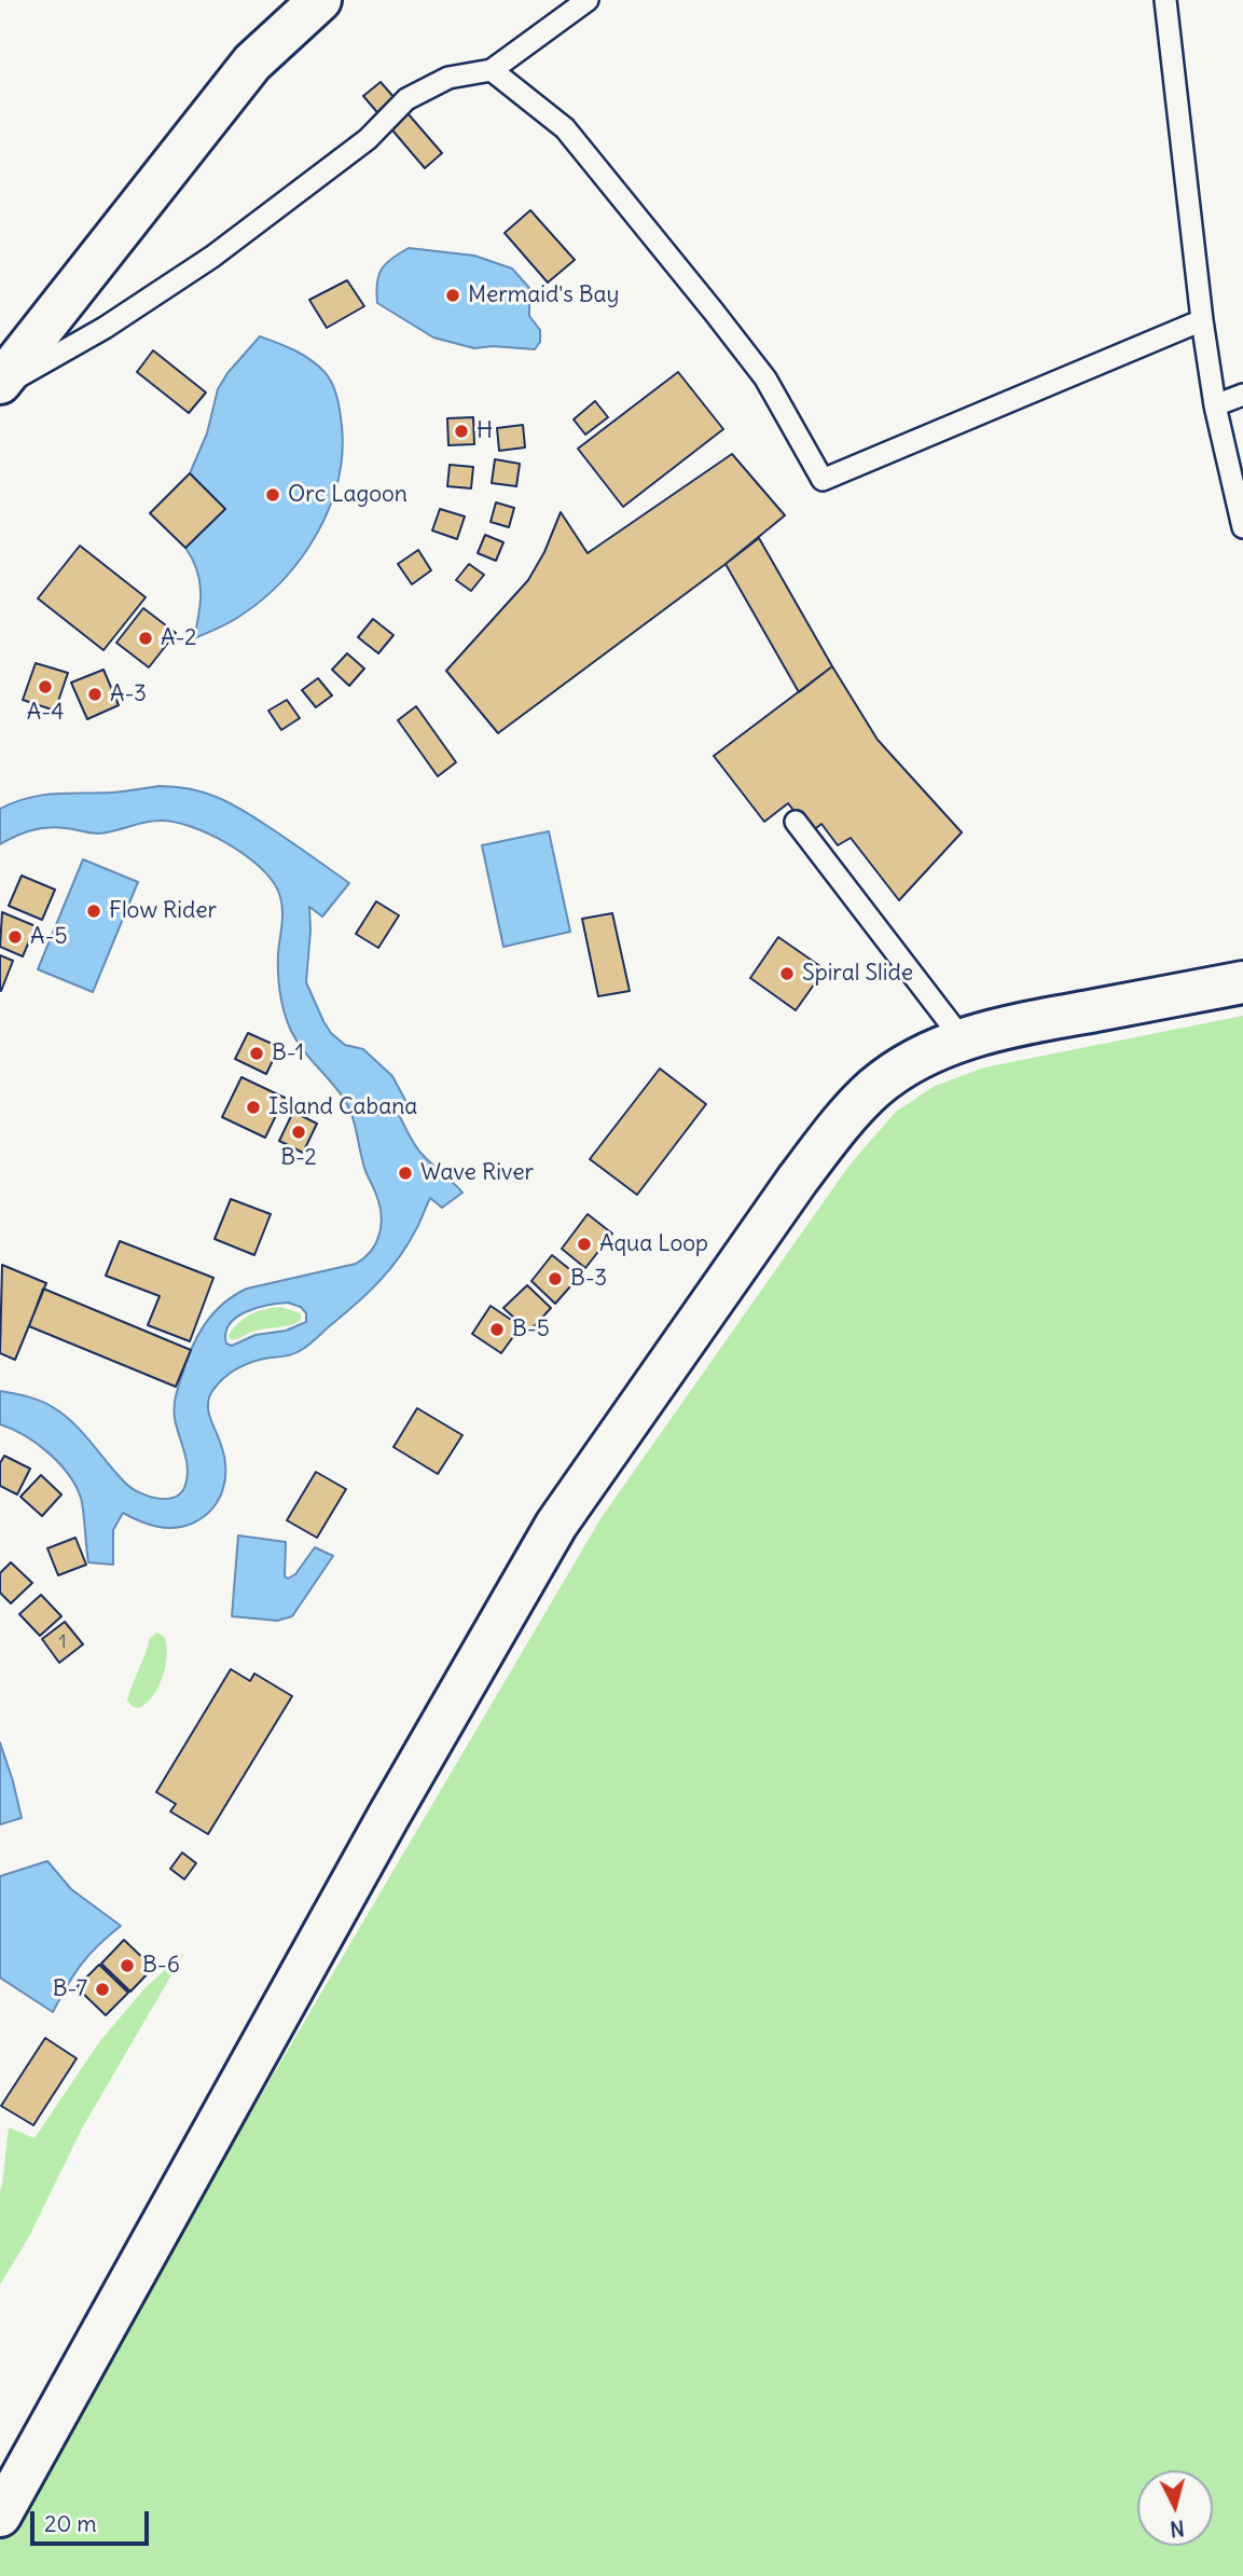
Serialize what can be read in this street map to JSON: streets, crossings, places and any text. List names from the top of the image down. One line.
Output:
{"places":["Mermaid's Bay","H","Orc Lagoon","A-2","A-4","A-3","Flow Rider","A-5","Spiral Slide","B-1","Island Cabana","B-2","Wave River","Aqua Loop","B-3","B-5","B-6","B-7"],"house_numbers":["1"],"scale_bar":"20 m","north":"bottom"}
